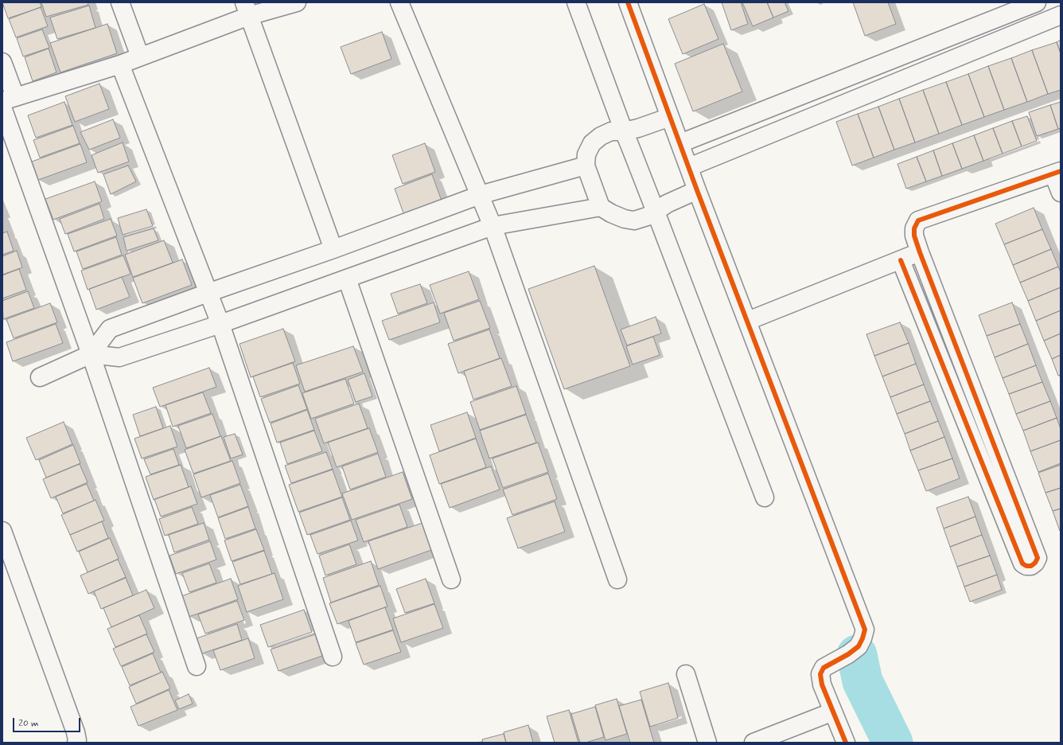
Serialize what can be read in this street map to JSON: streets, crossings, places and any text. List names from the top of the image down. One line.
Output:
{"scale_bar":"20 m"}
